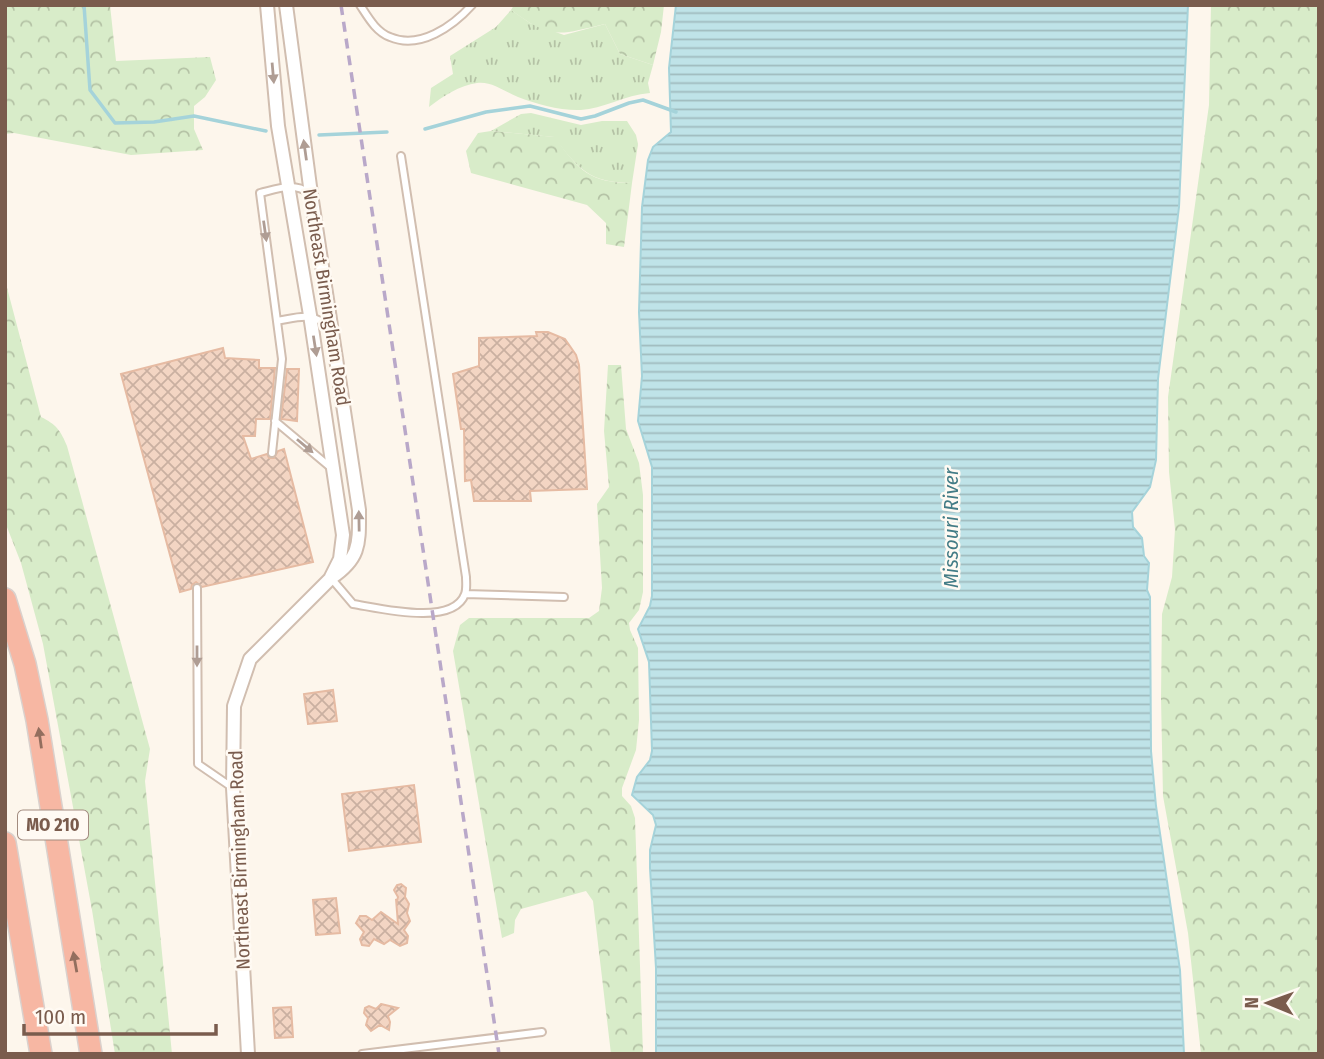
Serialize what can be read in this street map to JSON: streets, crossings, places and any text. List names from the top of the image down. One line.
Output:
{"streets":{"highway":["MO 210"],"street":["Northeast Birmingham Road"]},"water":["Missouri River"],"scale_bar":"100 m","north":"left"}
